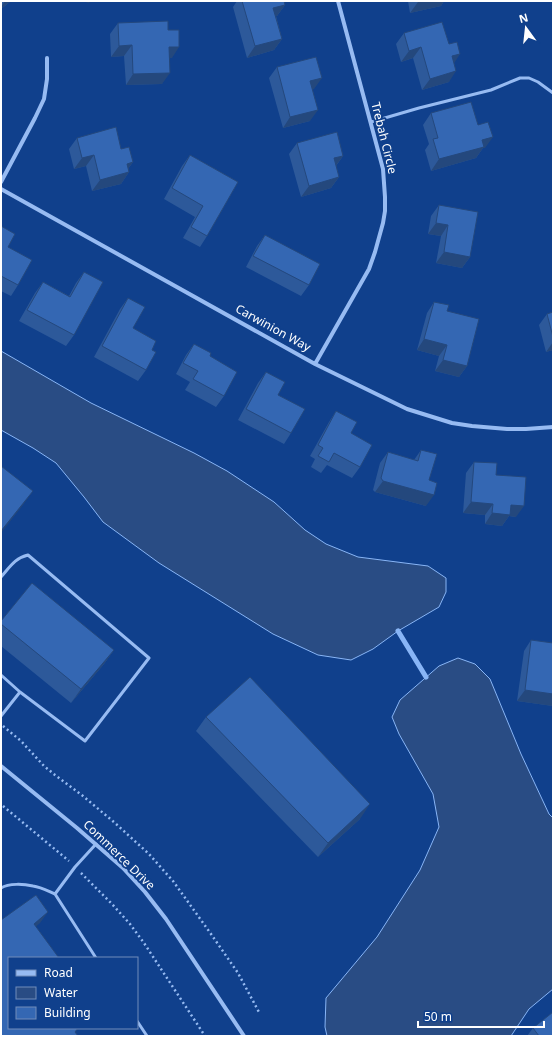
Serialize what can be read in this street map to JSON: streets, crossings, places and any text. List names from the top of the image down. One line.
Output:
{"streets":{"street":["Trebah Circle","Carwinion Way","Commerce Drive"]},"crossings":[["Trebah Circle","Carwinion Way"]],"legend":["Road","Water","Building"],"scale_bar":"50 m","north":"top"}
